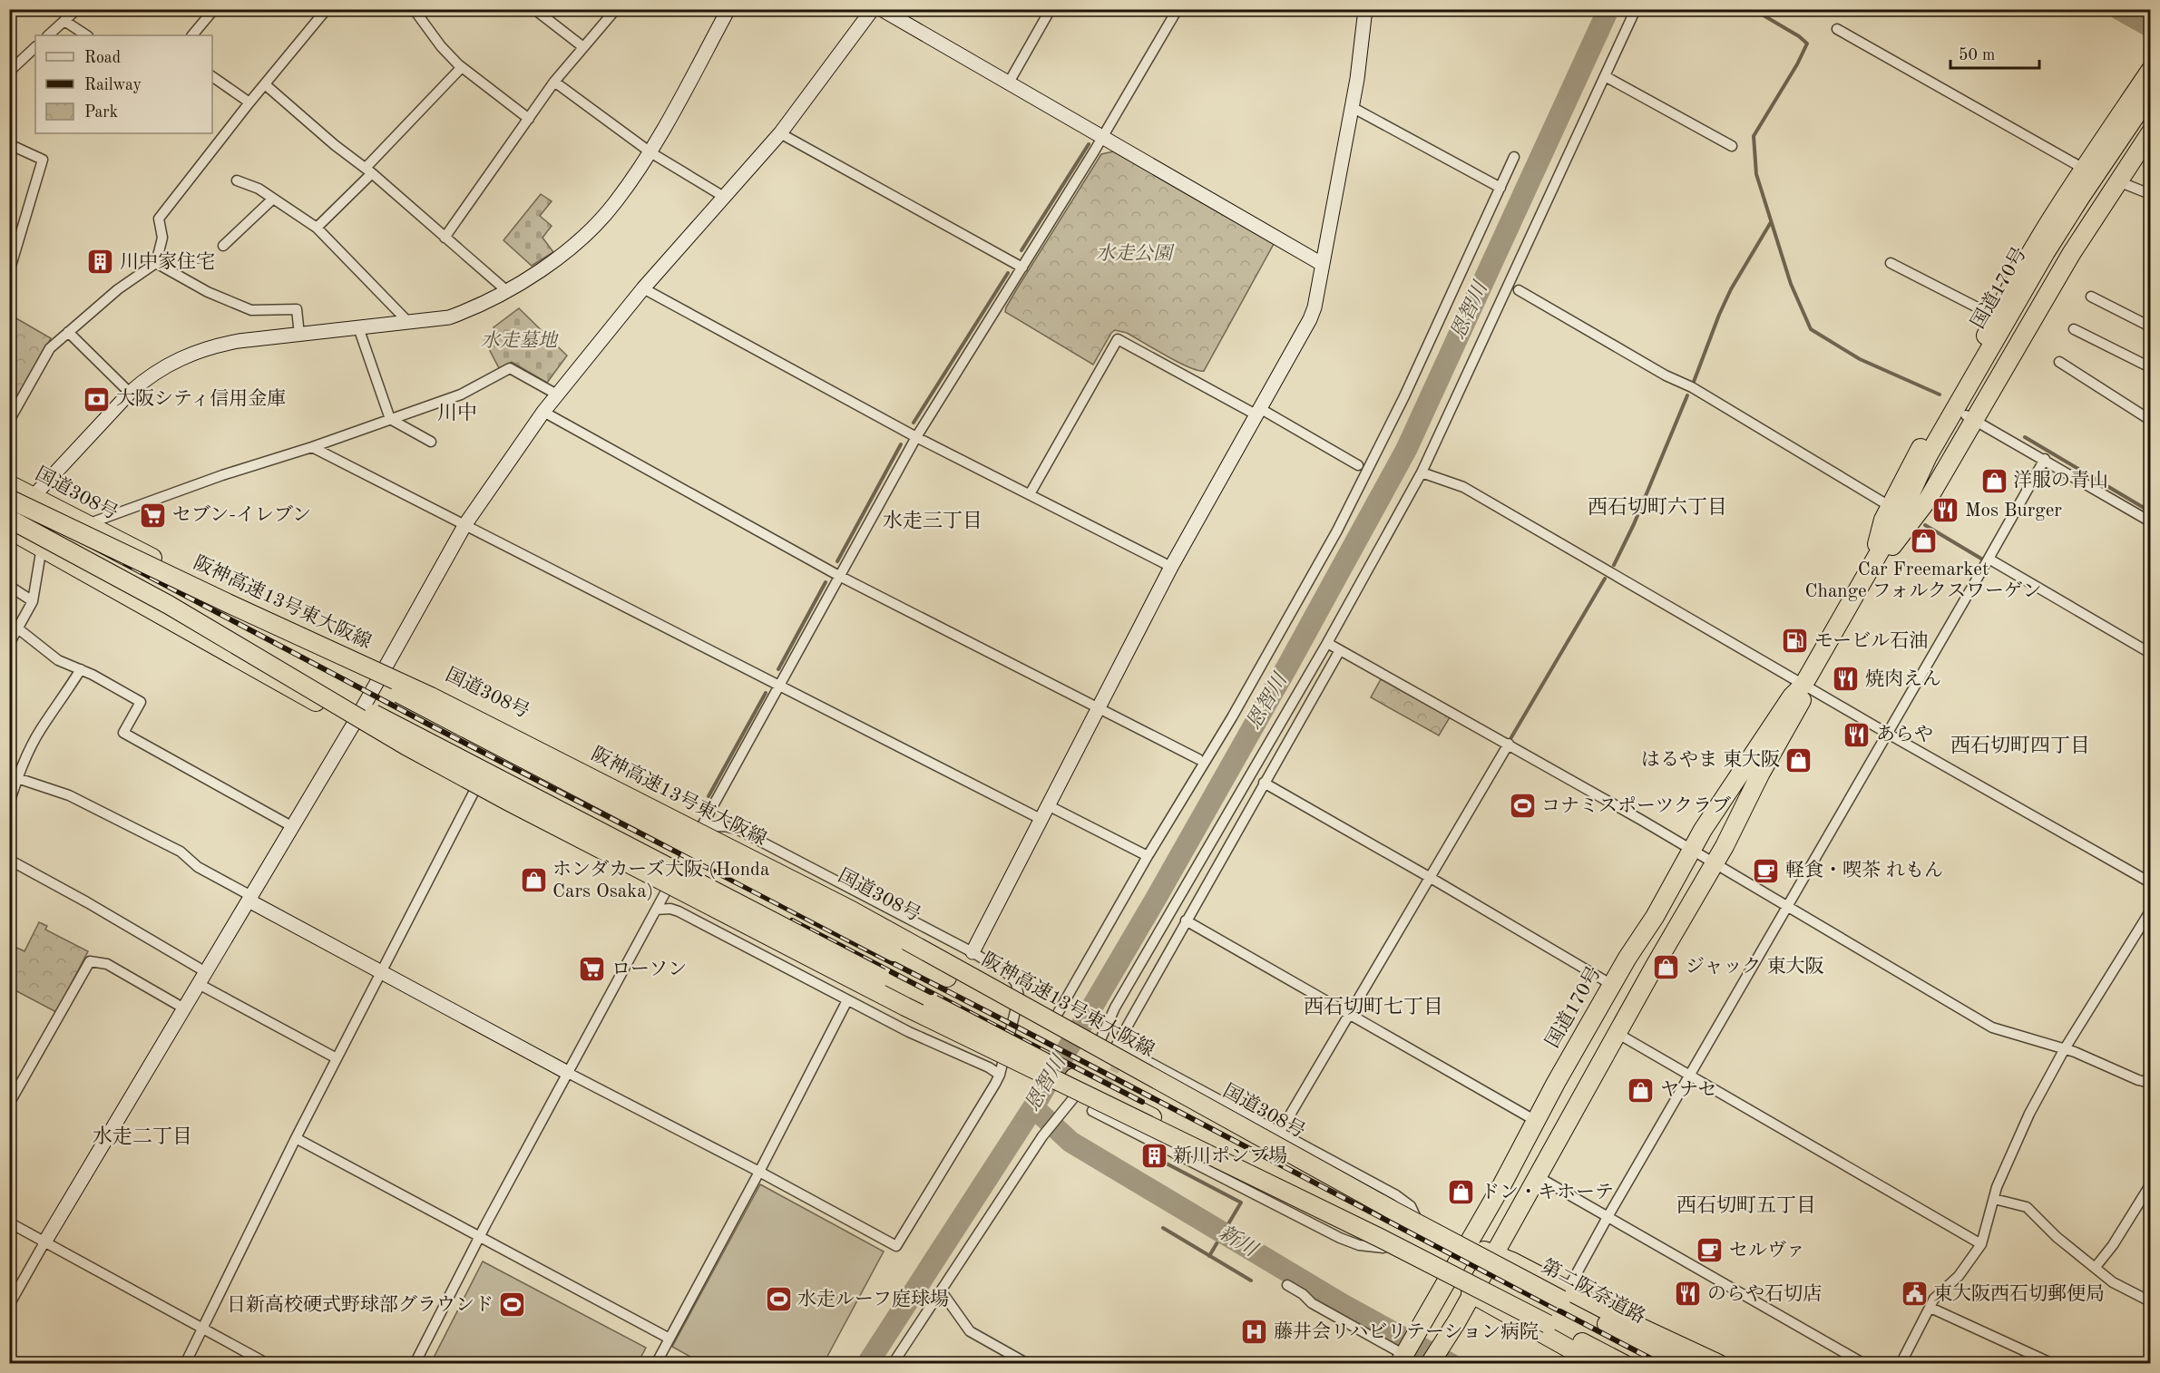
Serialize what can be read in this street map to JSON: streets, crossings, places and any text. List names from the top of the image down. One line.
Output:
{"streets":{"highway":["国道170号","国道308号","阪神高速13号東大阪線","第二阪奈道路"]},"crossings":[["国道170号","国道308号"],["国道170号","阪神高速13号東大阪線"],["国道170号","第二阪奈道路"],["国道308号","阪神高速13号東大阪線"],["国道308号","第二阪奈道路"],["阪神高速13号東大阪線","第二阪奈道路"]],"districts":["川中","西石切町六丁目","水走三丁目","西石切町四丁目","西石切町七丁目","水走二丁目","西石切町五丁目"],"water":["恩智川","新川"],"parks":["水走公園","水走墓地"],"places":{"building":["川中家住宅","新川ポンプ場"],"bank":["大阪シティ信用金庫"],"shop":["洋服の青山","Car Freemarket Change フォルクスワーゲン","はるやま 東大阪","ホンダカーズ大阪 (Honda Cars Osaka)","ジャック 東大阪","ヤナセ","ドン・キホーテ"],"restaurant":["Mos Burger","焼肉えん","あらや","のらや石切店"],"supermarket":["セブン-イレブン","ローソン"],"fuel station":["モービル石油"],"sports":["コナミスポーツクラブ","水走ルーフ庭球場","日新高校硬式野球部グラウンド"],"cafe":["軽食・喫茶 れもん","セルヴァ"],"public building":["東大阪西石切郵便局"],"hospital":["藤井会リハビリテーション病院"]},"legend":["Road","Railway","Park"],"scale_bar":"50 m"}
